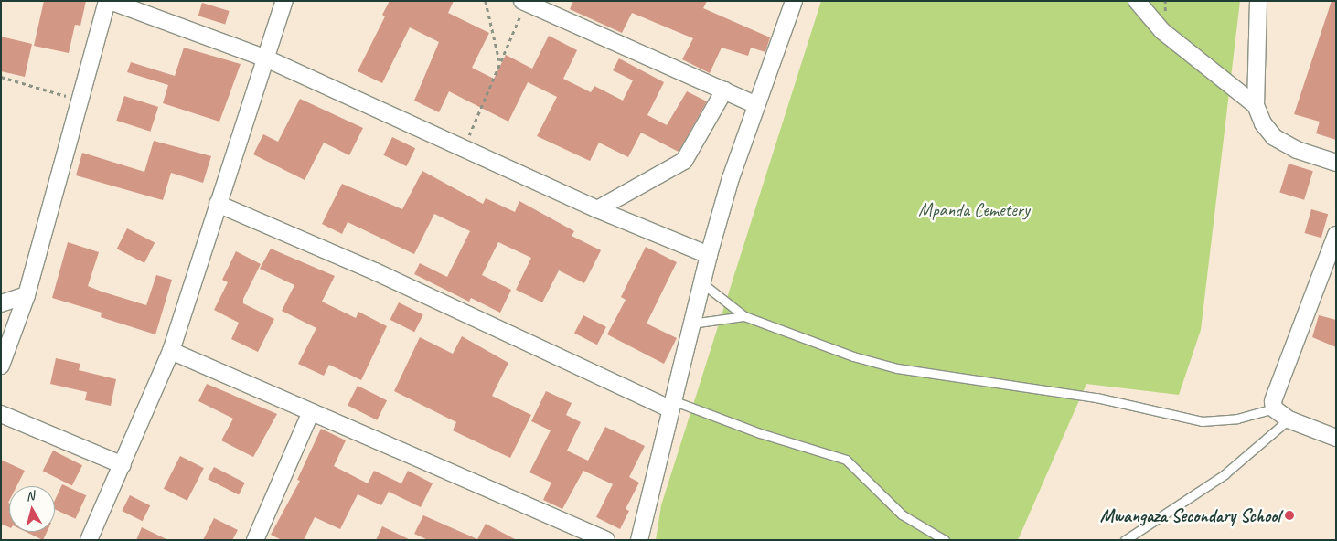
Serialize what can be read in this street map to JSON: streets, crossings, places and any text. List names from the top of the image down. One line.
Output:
{"parks":["Mpanda Cemetery"],"places":["Mwangaza Secondary School"],"north":"top"}
